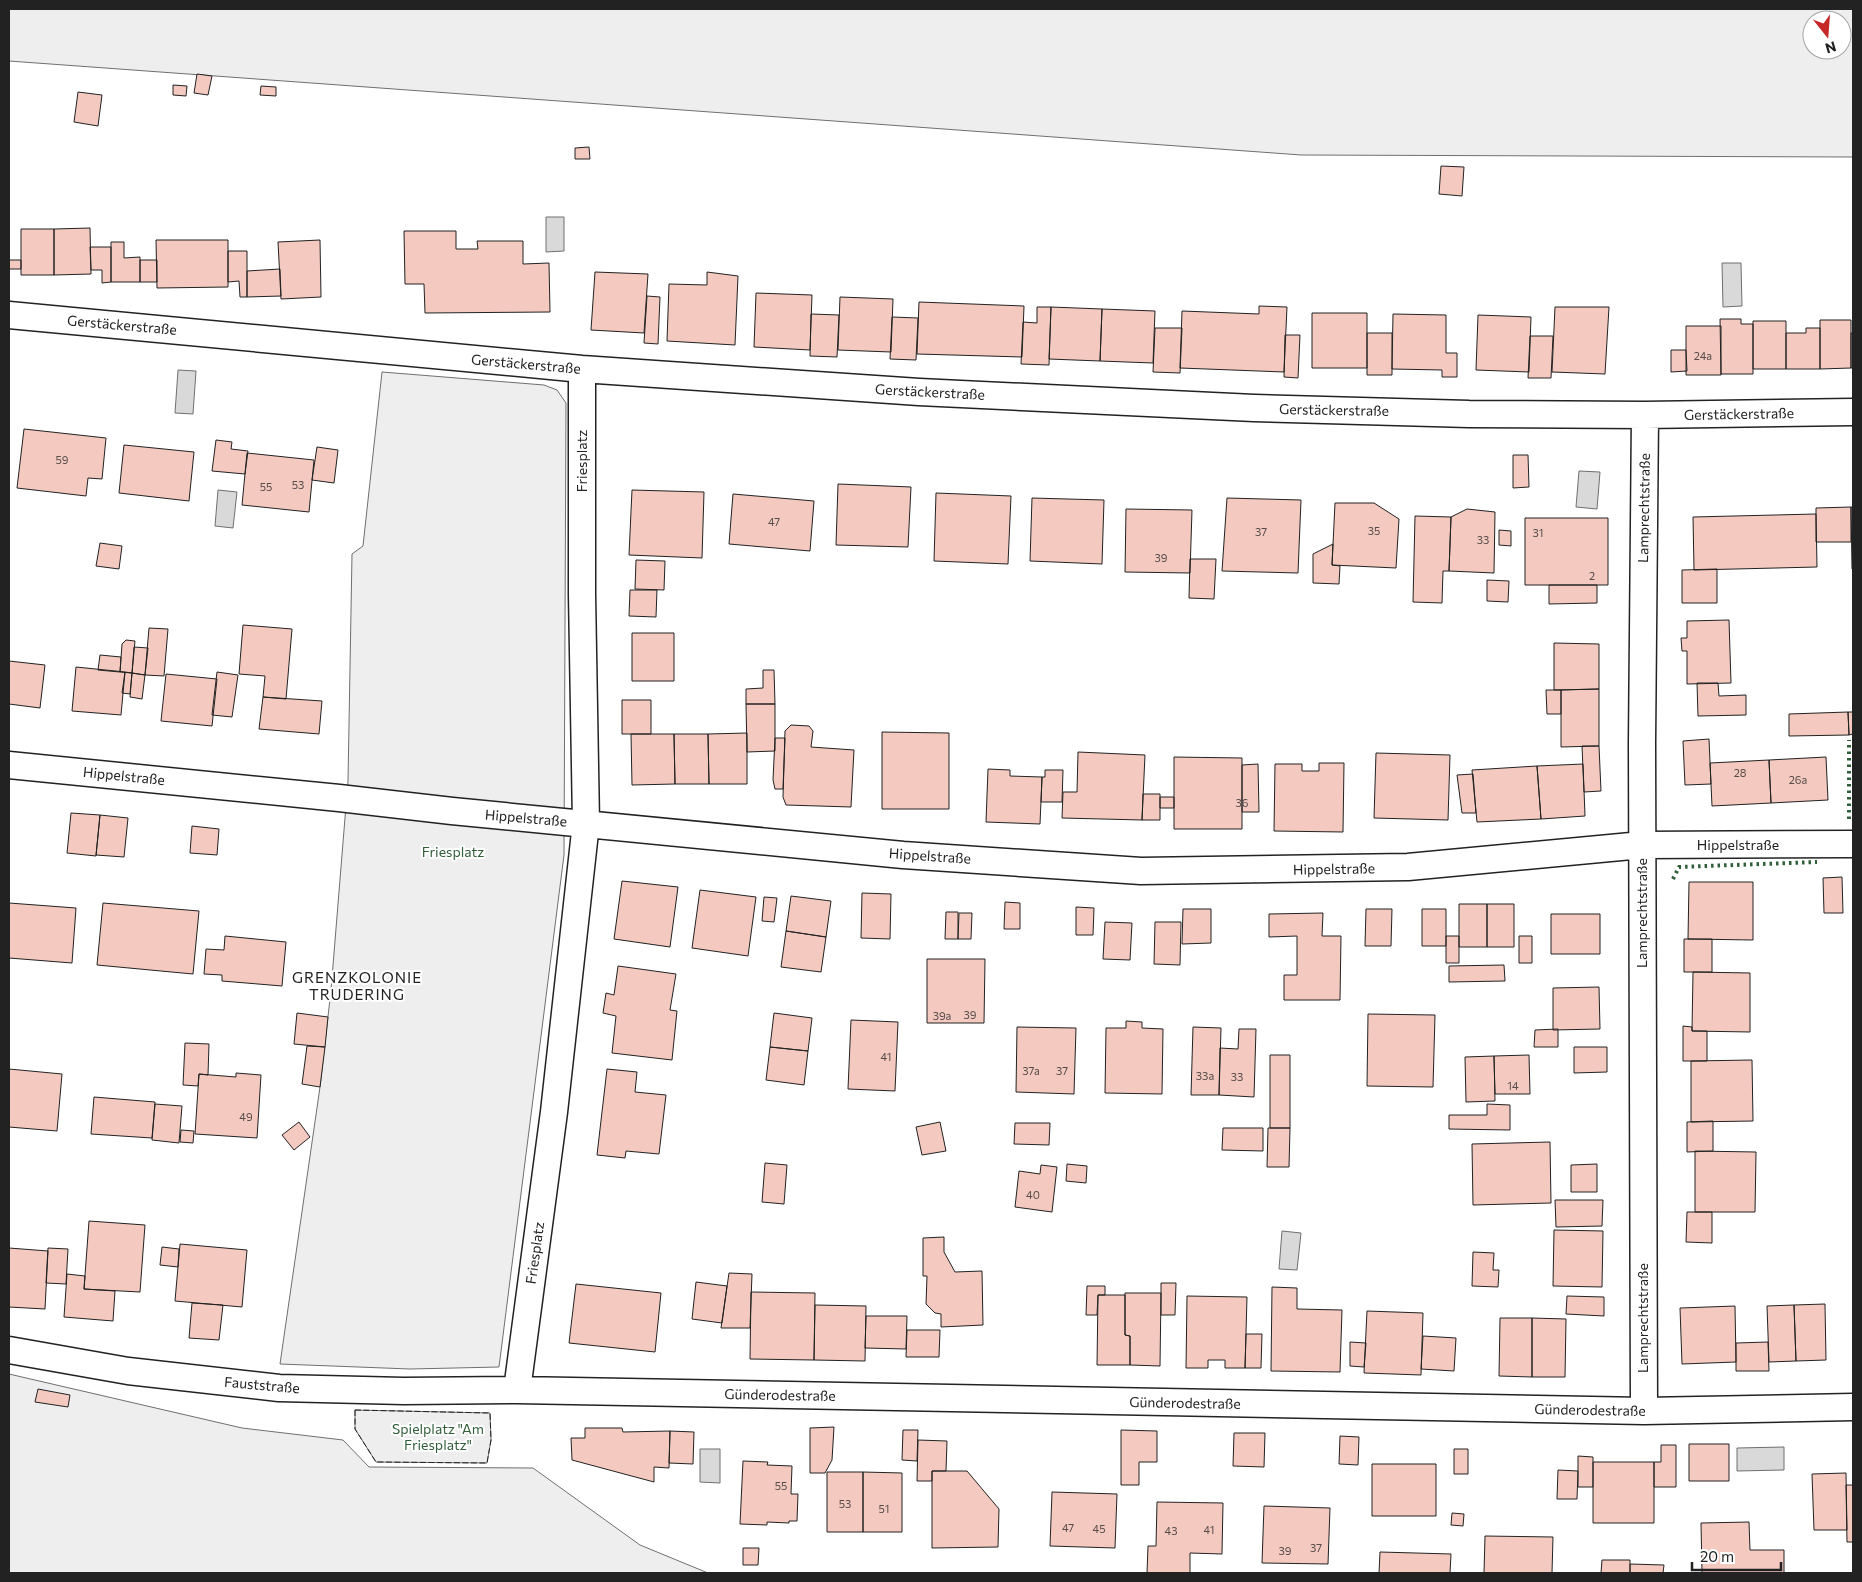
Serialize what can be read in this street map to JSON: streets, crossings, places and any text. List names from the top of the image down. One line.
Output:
{"streets":{"street":["Gerstäckerstraße","Friesplatz","Lamprechtstraße","Hippelstraße","Fauststraße","Günderodestraße"]},"crossings":[["Gerstäckerstraße","Friesplatz"],["Gerstäckerstraße","Lamprechtstraße"],["Friesplatz","Hippelstraße"],["Friesplatz","Fauststraße"],["Friesplatz","Günderodestraße"],["Lamprechtstraße","Hippelstraße"],["Lamprechtstraße","Günderodestraße"],["Fauststraße","Günderodestraße"]],"districts":["GRENZKOLONIE TRUDERING"],"parks":["Friesplatz","Spielplatz \"Am Friesplatz\""],"house_numbers":["24a","59","53","55","47","35","37","31","33","39","2","28","26a","36","39","39a","41","37a","37","33a","33","14","49","40","55","53","51","47","45","41","43","37","39"],"scale_bar":"20 m","north":"bottom"}
